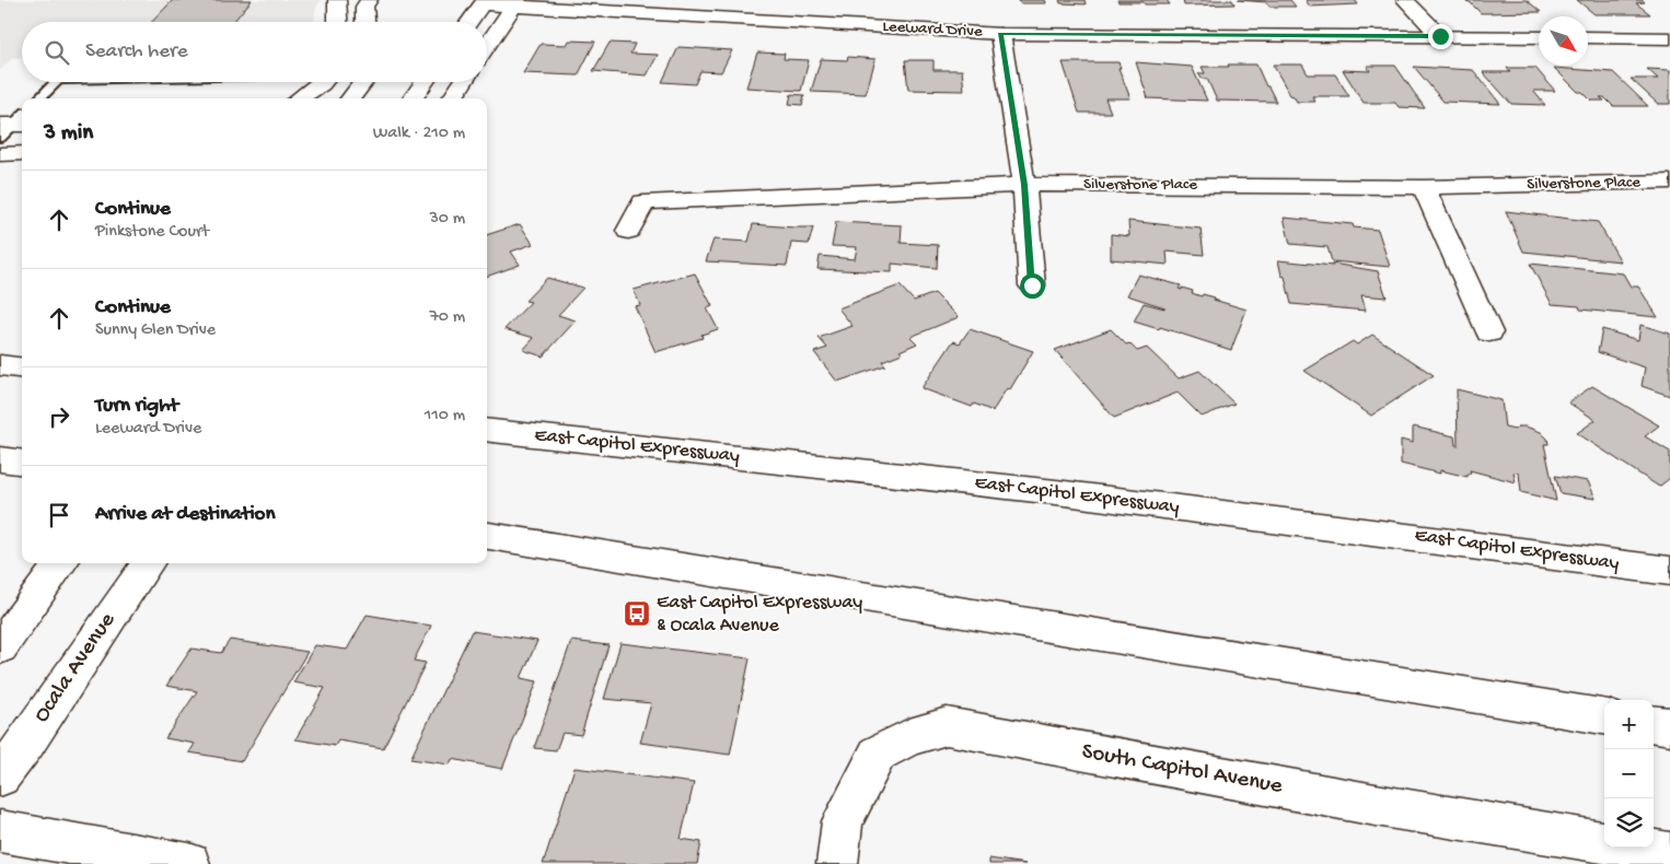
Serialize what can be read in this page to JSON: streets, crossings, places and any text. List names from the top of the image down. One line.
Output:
{"streets":{"main road":["Leeward Drive","Silverstone Place","East Capitol Expressway","Ocala Avenue","South Capitol Avenue"]},"places":{"bus stop":["East Capitol Expressway & Ocala Avenue"]},"north":"bottom right","page":{"search":"Search here","heading":["3 min","Walk · 210 m"],"list":[["Continue","Pinkstone Court","30 m"],["Continue","Sunny Glen Drive","70 m"],["Turn right","Leeward Drive","110 m"],"Arrive at destination"],"map_buttons":["+","−"]}}
